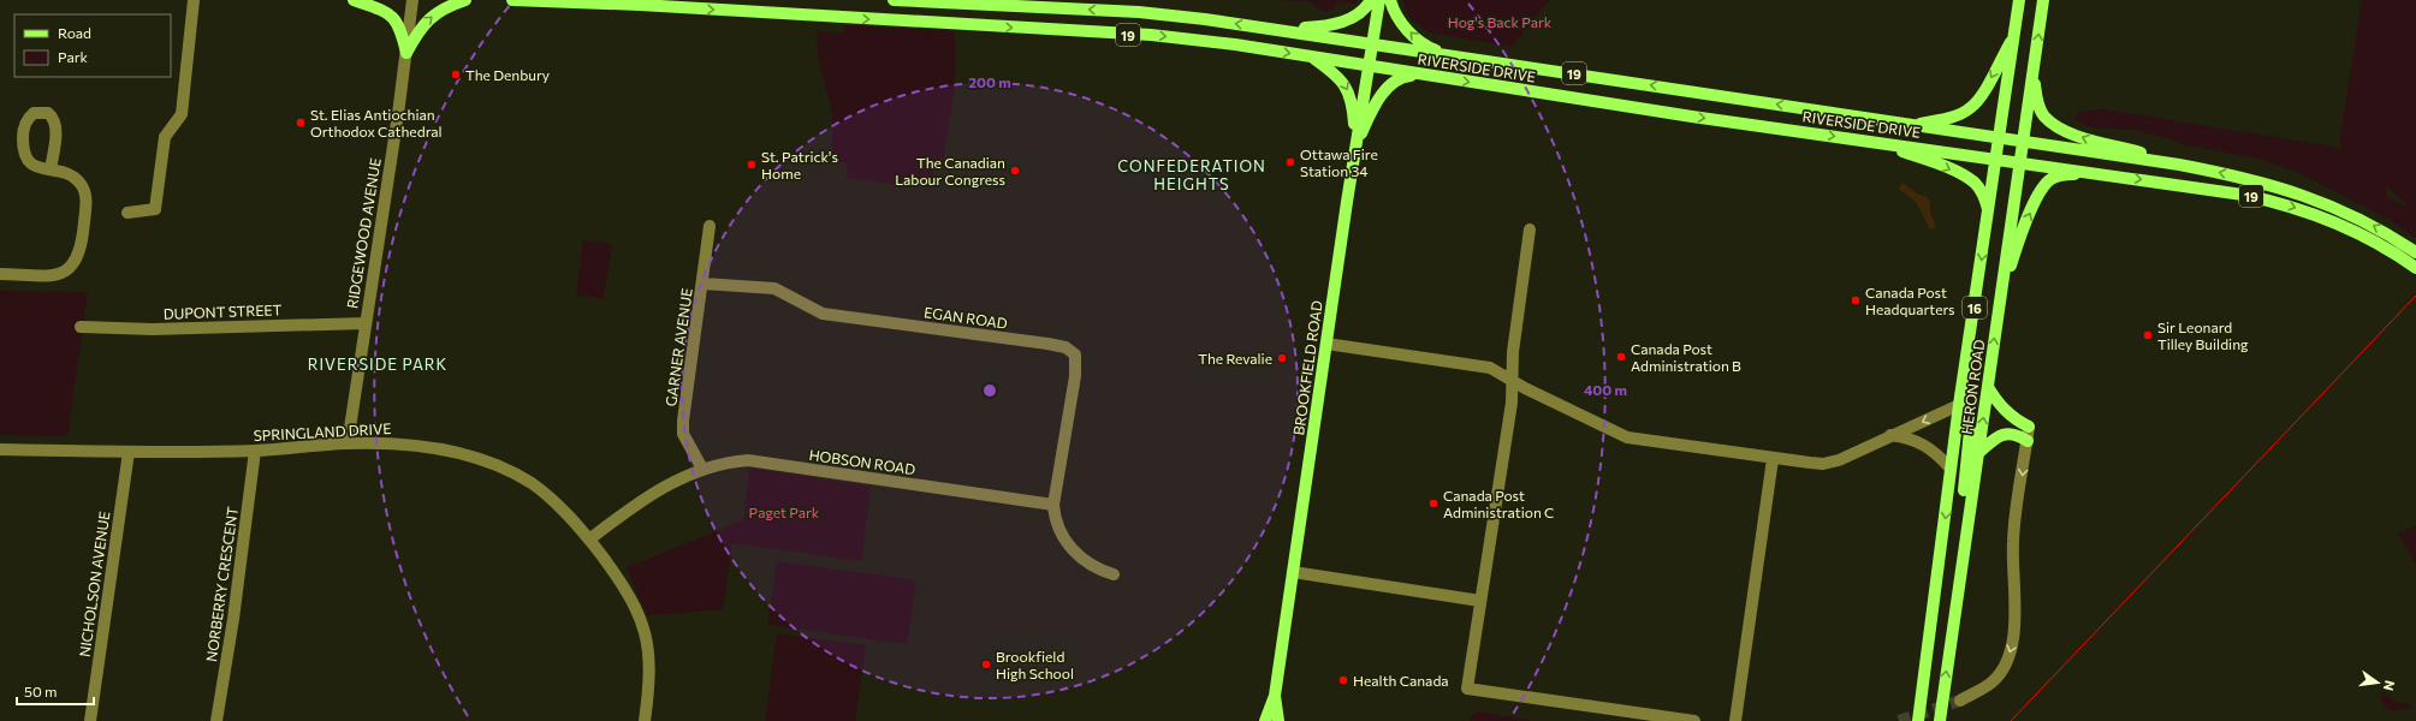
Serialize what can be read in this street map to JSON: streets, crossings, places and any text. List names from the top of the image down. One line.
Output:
{"streets":{"main road":["19","RIVERSIDE DRIVE","16","BROOKFIELD ROAD","HERON ROAD"],"street":["RIDGEWOOD AVENUE","DUPONT STREET","EGAN ROAD","GARNER AVENUE","SPRINGLAND DRIVE","HOBSON ROAD","NICHOLSON AVENUE","NORBERRY CRESCENT"]},"crossings":[["RIVERSIDE DRIVE","BROOKFIELD ROAD"],["RIVERSIDE DRIVE","HERON ROAD"],["RIDGEWOOD AVENUE","DUPONT STREET"],["RIDGEWOOD AVENUE","SPRINGLAND DRIVE"],["EGAN ROAD","GARNER AVENUE"],["EGAN ROAD","HOBSON ROAD"],["GARNER AVENUE","HOBSON ROAD"],["SPRINGLAND DRIVE","HOBSON ROAD"],["SPRINGLAND DRIVE","NICHOLSON AVENUE"],["SPRINGLAND DRIVE","NORBERRY CRESCENT"]],"districts":["CONFEDERATION HEIGHTS","RIVERSIDE PARK"],"parks":["Hog's Back Park","Paget Park"],"places":["The Denbury","St. Elias Antiochian Orthodox Cathedral","Ottawa Fire Station 34","St. Patrick's Home","The Canadian Labour Congress","Canada Post Headquarters","Sir Leonard Tilley Building","Canada Post Administration B","The Revalie","Canada Post Administration C","Brookfield High School","Health Canada"],"legend":["Road","Park"],"scale_bar":"50 m","north":"right","rings":["200 m","400 m"]}
